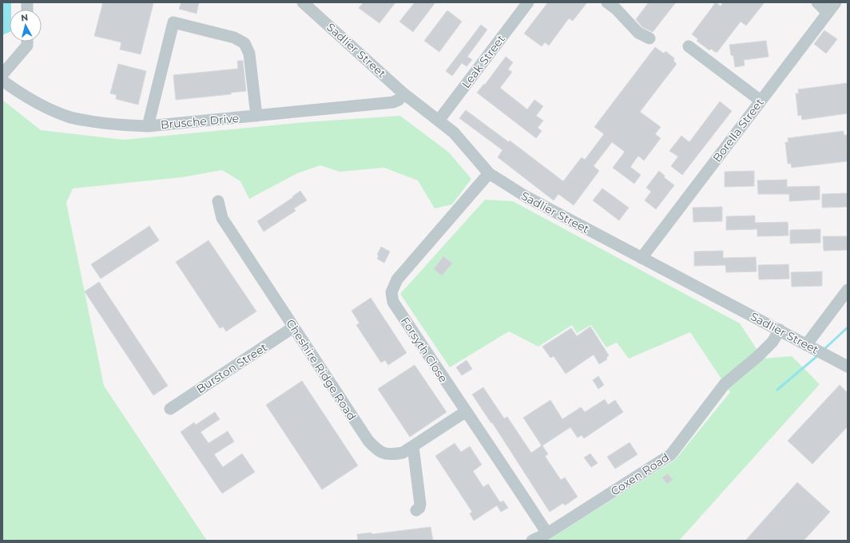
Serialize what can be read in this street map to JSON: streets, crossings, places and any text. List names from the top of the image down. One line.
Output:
{"streets":{"lane":["Sadlier Street","Leak Street","Brusche Drive","Borella Street","Forsyth Close","Burston Street","Cheshire Ridge Road","Coxen Road"]},"crossings":[["Sadlier Street","Leak Street"],["Sadlier Street","Brusche Drive"],["Sadlier Street","Borella Street"],["Sadlier Street","Forsyth Close"],["Sadlier Street","Coxen Road"],["Forsyth Close","Cheshire Ridge Road"],["Forsyth Close","Coxen Road"],["Burston Street","Cheshire Ridge Road"]],"north":"top"}
